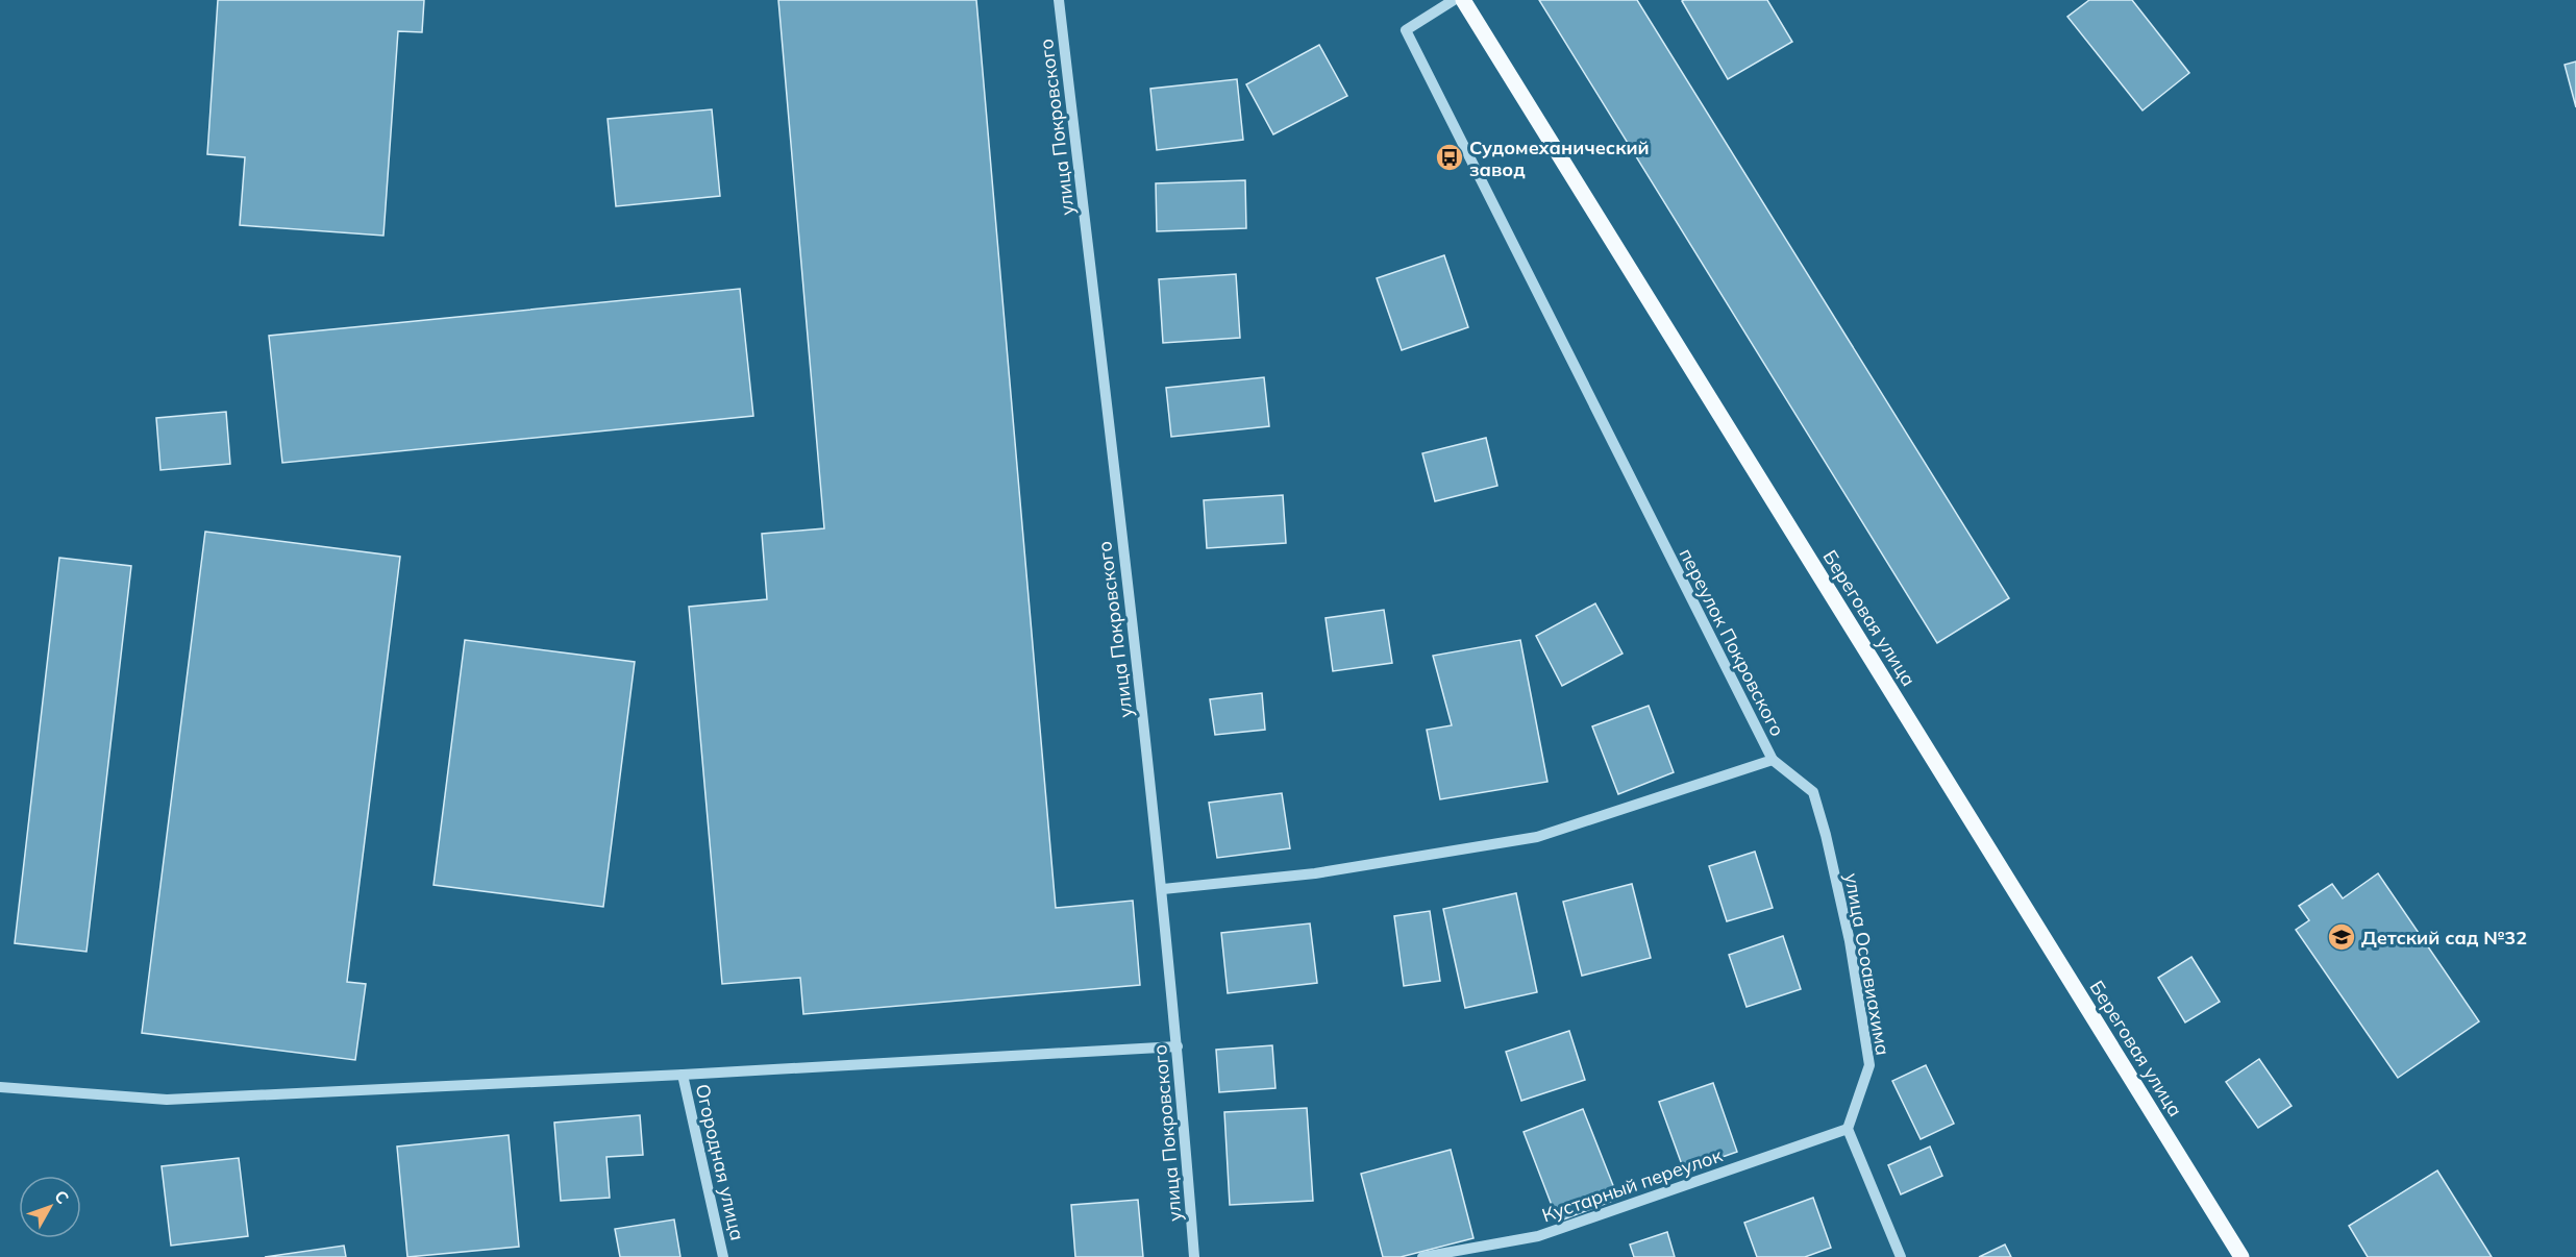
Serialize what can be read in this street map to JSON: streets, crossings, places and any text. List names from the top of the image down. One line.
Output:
{"streets":{"main road":["Береговая улица"],"street":["улица Покровского","переулок Покровского","улица Осоавиахима","Огородная улица","Кустарный переулок"]},"crossings":[["улица Покровского","переулок Покровского"],["переулок Покровского","улица Осоавиахима"],["улица Осоавиахима","Кустарный переулок"]],"places":{"bus stop":["Судомеханический завод"],"school or university":["Детский сад №32"]},"north":"top right"}
